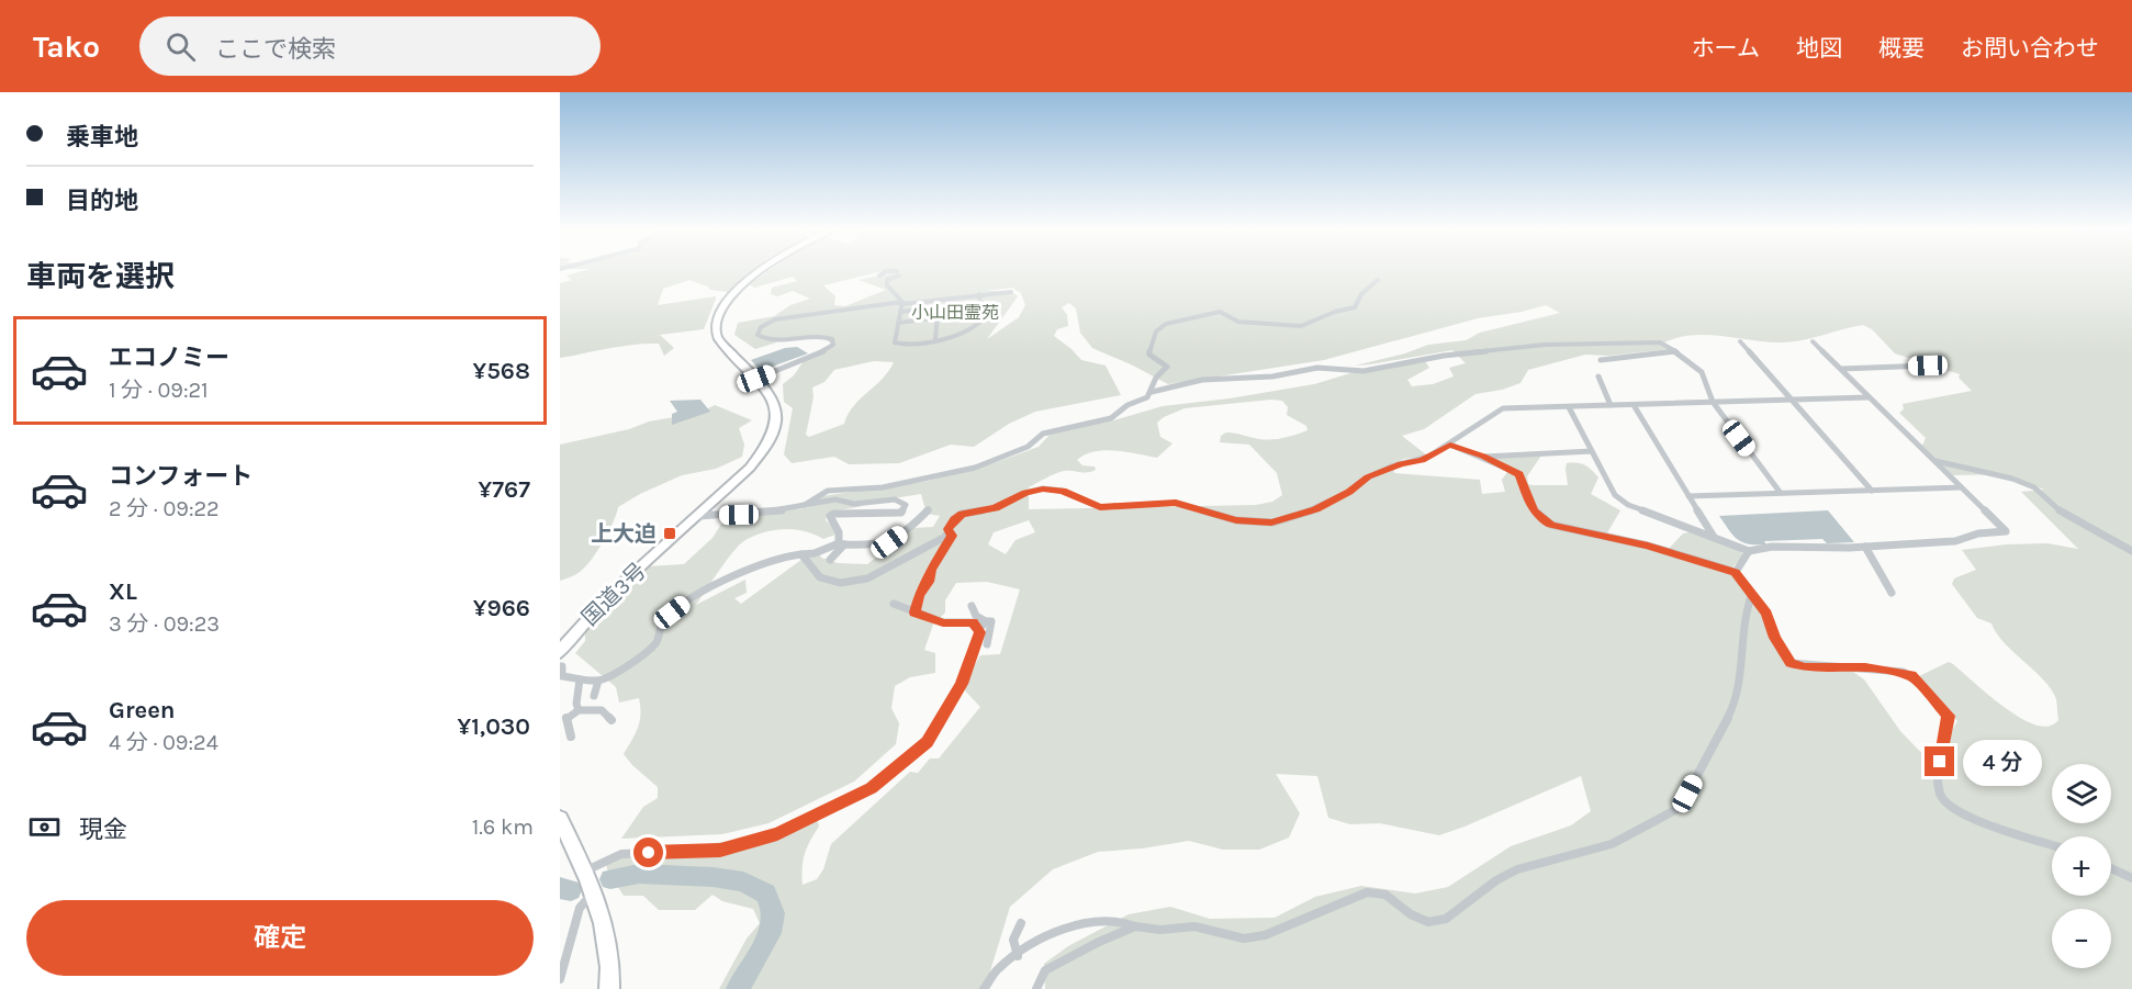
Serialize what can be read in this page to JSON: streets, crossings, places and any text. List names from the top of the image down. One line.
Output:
{"streets":{"highway":["国道3号"]},"parks":["小山田霊苑"],"places":{"transit":["上大迫"]},"page":{"header":"Tako","search":"ここで検索","nav":["ホーム","地図","概要","お問い合わせ"],"banner":["乗車地","目的地"],"heading":"車両を選択","list":[{"name":"エコノミー","note":"1 分 · 09:21","value":"¥568"},{"name":"コンフォート","note":"2 分 · 09:22","value":"¥767"},{"name":"XL","note":"3 分 · 09:23","value":"¥966"},{"name":"Green","note":"4 分 · 09:24","value":"¥1,030"}],"bubble":"4 分","map_buttons":["+","−"],"pay":["現金","1.6 km"],"buttons":"確定"}}
